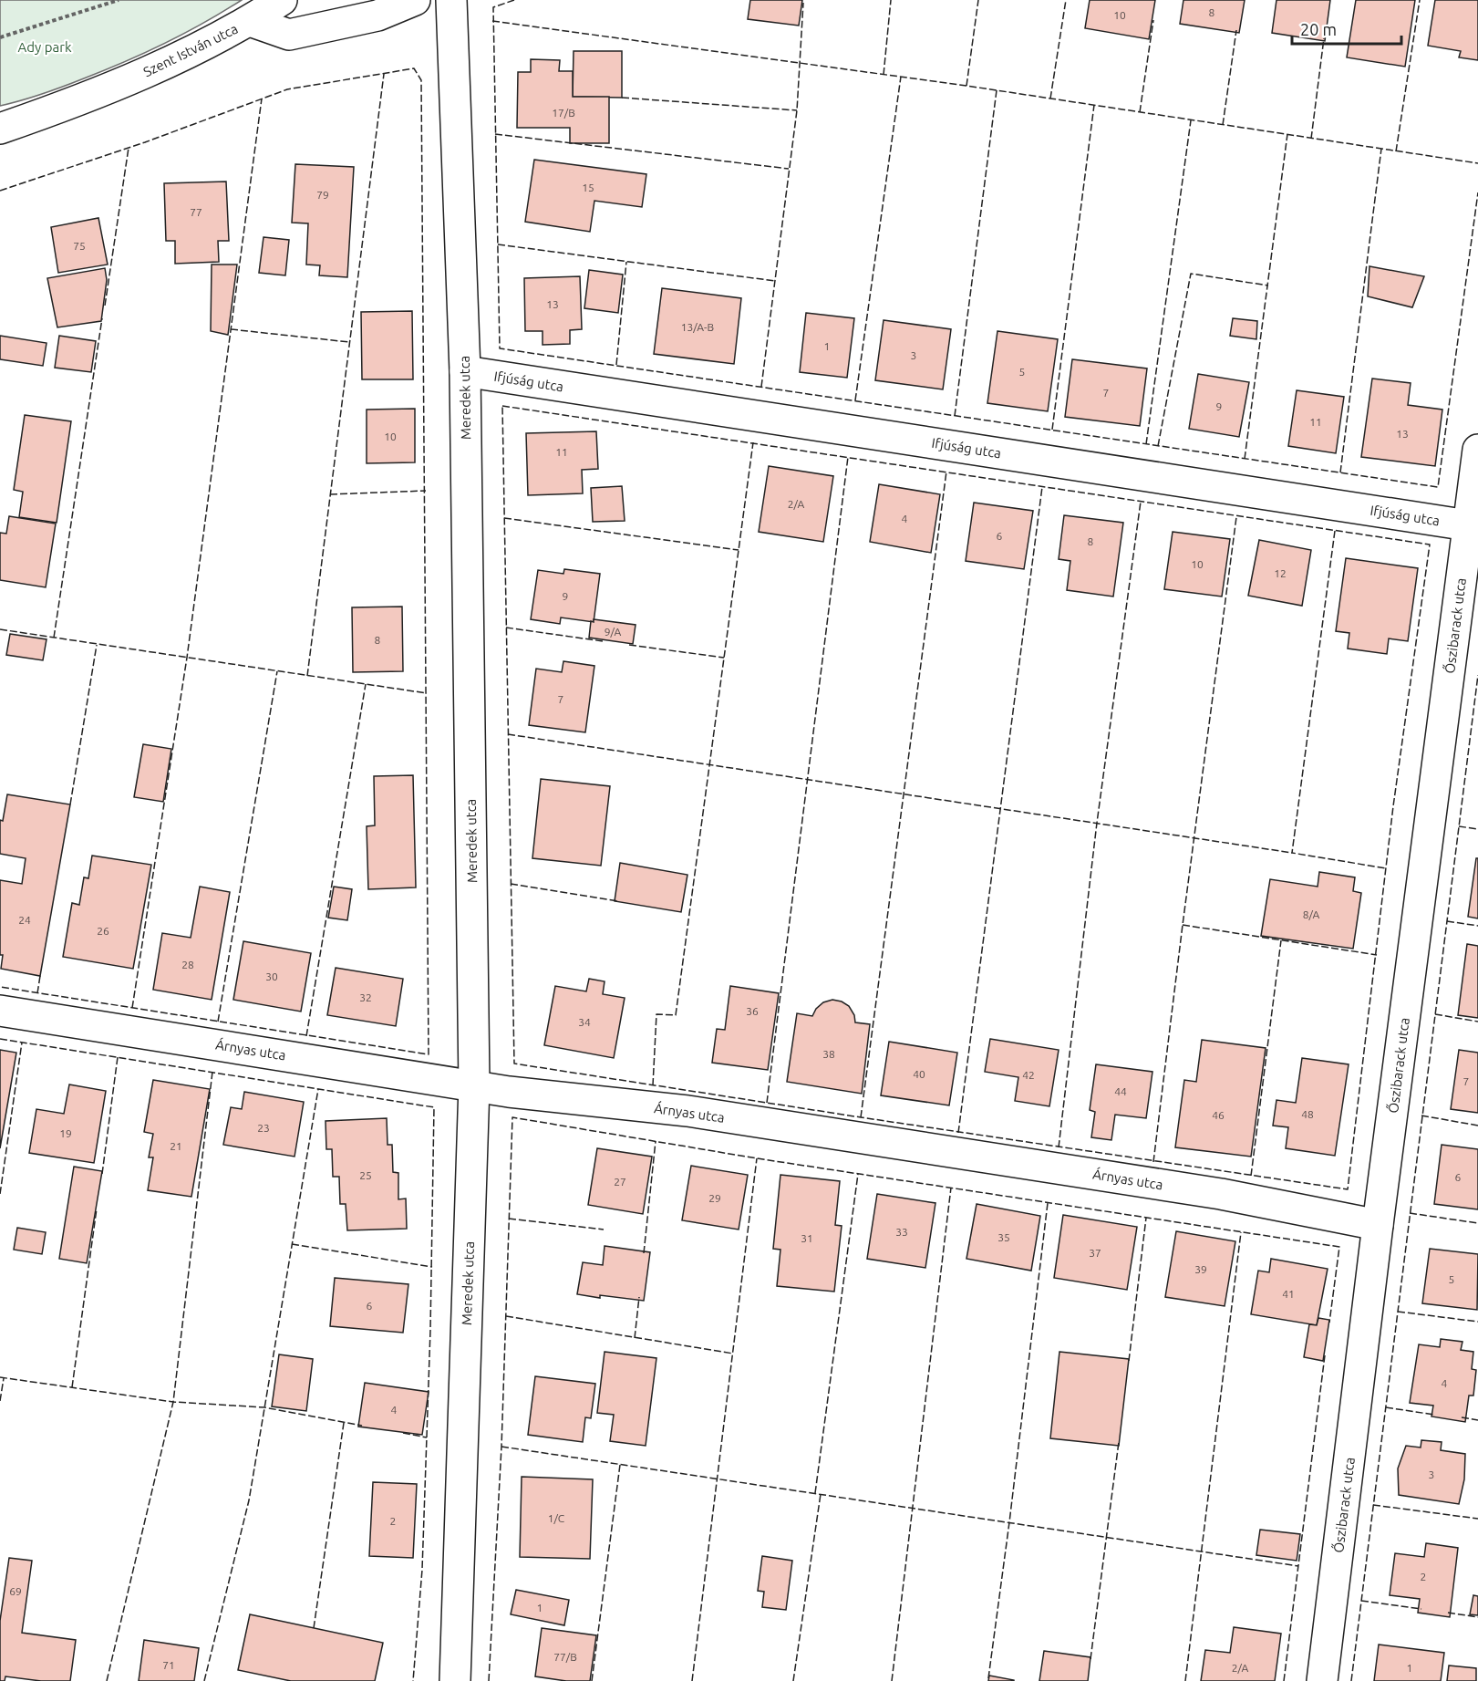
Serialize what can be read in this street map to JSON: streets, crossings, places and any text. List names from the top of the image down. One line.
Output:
{"streets":{"street":["Szent István utca","Ifjúság utca","Meredek utca","Őszibarack utca","Árnyas utca"]},"crossings":[["Ifjúság utca","Meredek utca"],["Ifjúság utca","Őszibarack utca"],["Meredek utca","Árnyas utca"],["Őszibarack utca","Árnyas utca"]],"parks":["Ady park"],"house_numbers":["8","10","17/B","15","79","77","75","13","13/A-B","1","3","5","7","9","11","13","10","11","2/A","4","6","8","10","12","9","9/A","8","7","8/A","24","26","28","30","32","36","34","38","40","42","7","44","48","46","23","19","21","25","6","27","29","33","35","31","37","39","5","41","6","4","4","3","1/C","2","2","69","1","77/B","71","2/A","1"],"scale_bar":"20 m"}
